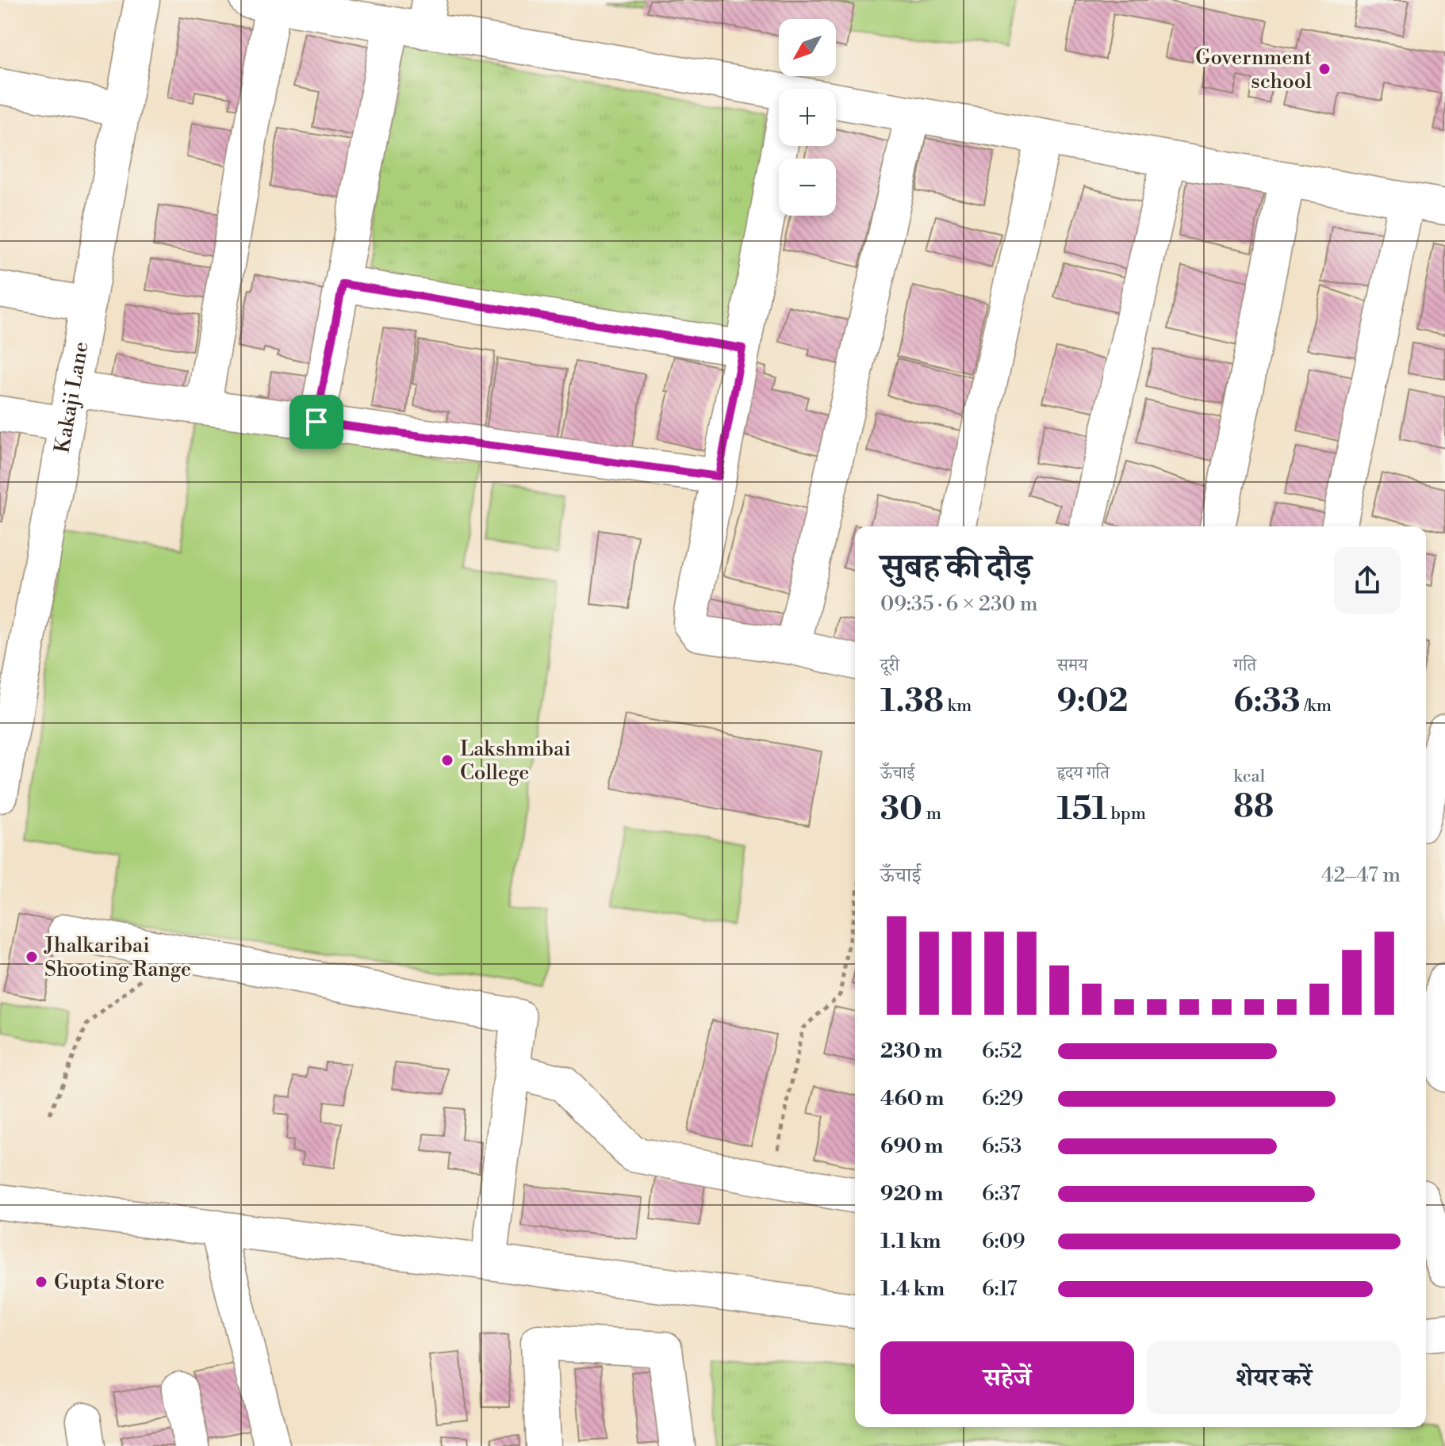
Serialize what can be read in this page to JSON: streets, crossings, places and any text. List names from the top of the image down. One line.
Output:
{"streets":{"street":["Kakaji Lane"]},"places":["Government school","Lakshmibai College","Jhalkaribai Shooting Range","Gupta Store"],"north":"bottom left","page":{"map_buttons":["+","−"],"heading":["सुबह की दौड़","09:35 · 6 × 230 m"],"stats":[["दूरी","1.38 km"],["समय","9:02"],["गति","6:33 /km"],["ऊँचाई","30 m"],["हृदय गति","151 bpm"],["kcal","88"]],"chart":["ऊँचाई","42–47 m"],"list":[{"name":"230 m","note":"6:52"},{"name":"460 m","note":"6:29"},{"name":"690 m","note":"6:53"},{"name":"920 m","note":"6:37"},{"name":"1.1 km","note":"6:09"},{"name":"1.4 km","note":"6:17"}],"buttons":["सहेजें","शेयर करें"]}}
